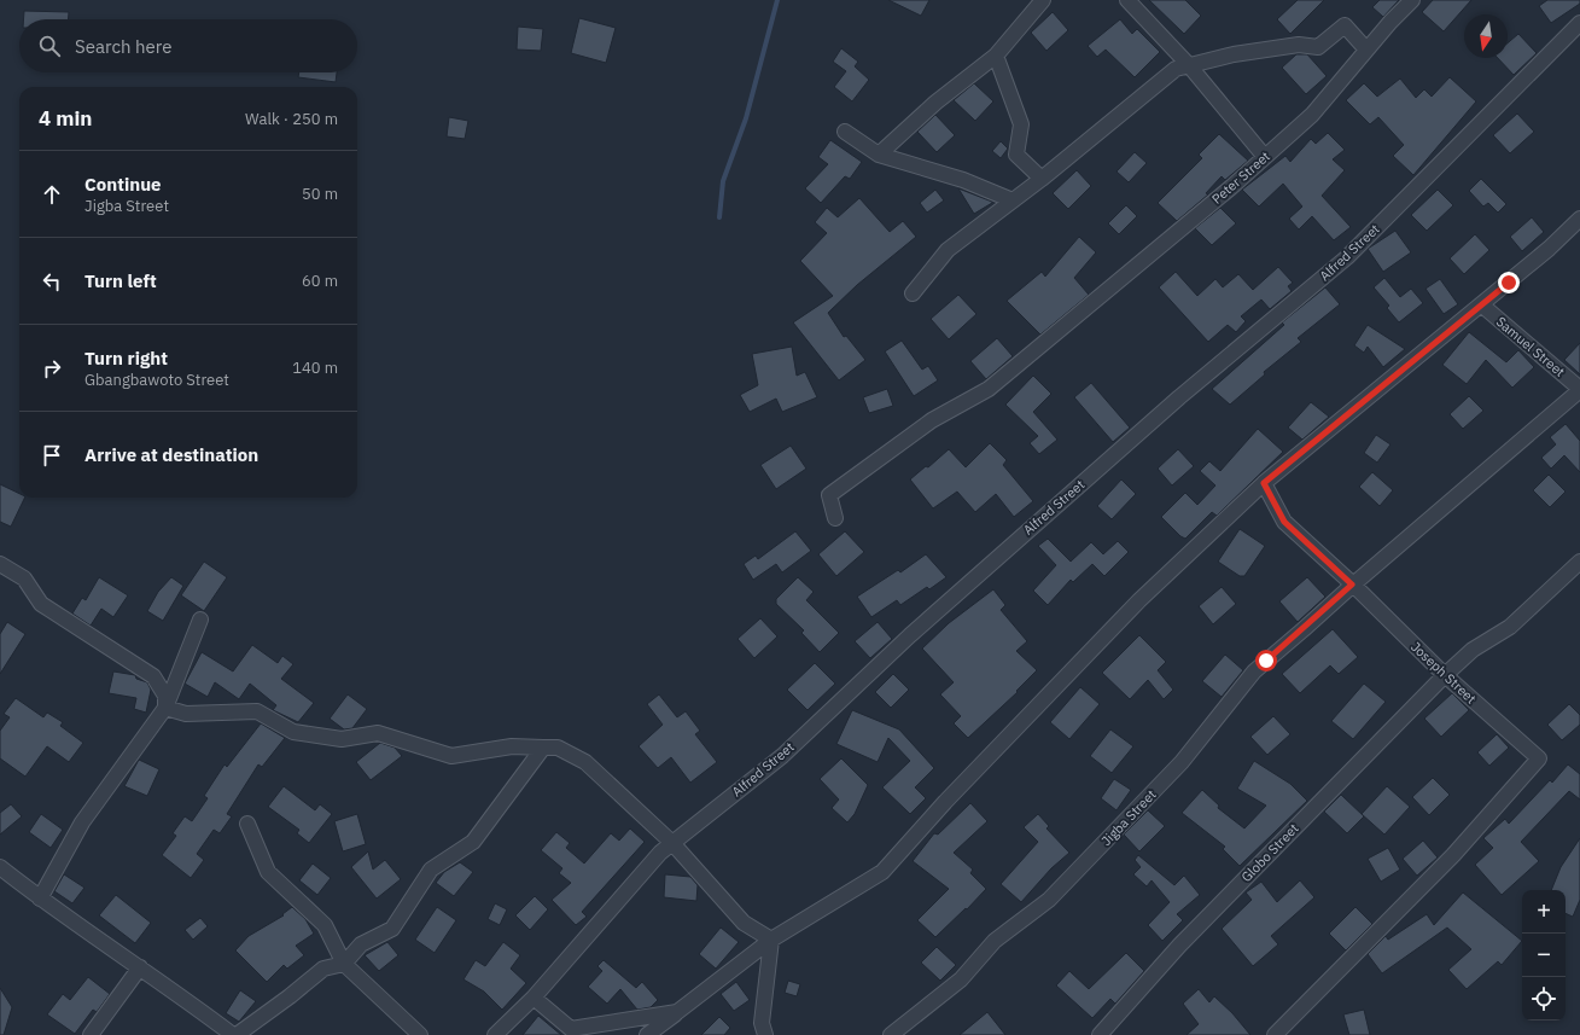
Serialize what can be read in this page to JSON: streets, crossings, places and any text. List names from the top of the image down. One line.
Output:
{"streets":{"street":["Peter Street","Alfred Street","Samuel Street","Joseph Street","Jigba Street","Globo Street"]},"crossings":[["Samuel Street","Jigba Street"],["Joseph Street","Jigba Street"],["Joseph Street","Globo Street"]],"north":"bottom","page":{"search":"Search here","heading":["4 min","Walk · 250 m"],"list":[["Continue","Jigba Street","50 m"],["Turn left","60 m"],["Turn right","Gbangbawoto Street","140 m"],"Arrive at destination"],"map_buttons":["+","−"]}}
